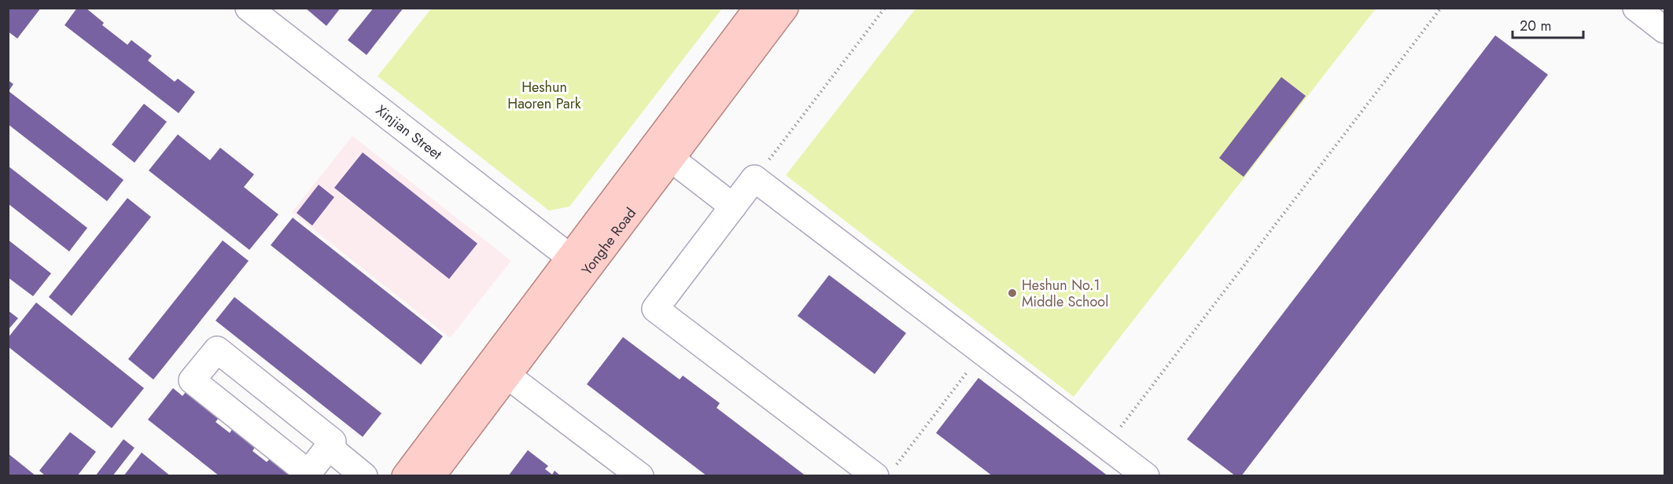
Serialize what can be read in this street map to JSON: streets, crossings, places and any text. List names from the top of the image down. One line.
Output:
{"streets":{"main road":["Yonghe Road"],"street":["Xinjian Street"]},"crossings":[["Xinjian Street","Yonghe Road"]],"parks":["Heshun Haoren Park"],"places":["Heshun No.1 Middle School"],"scale_bar":"20 m"}
